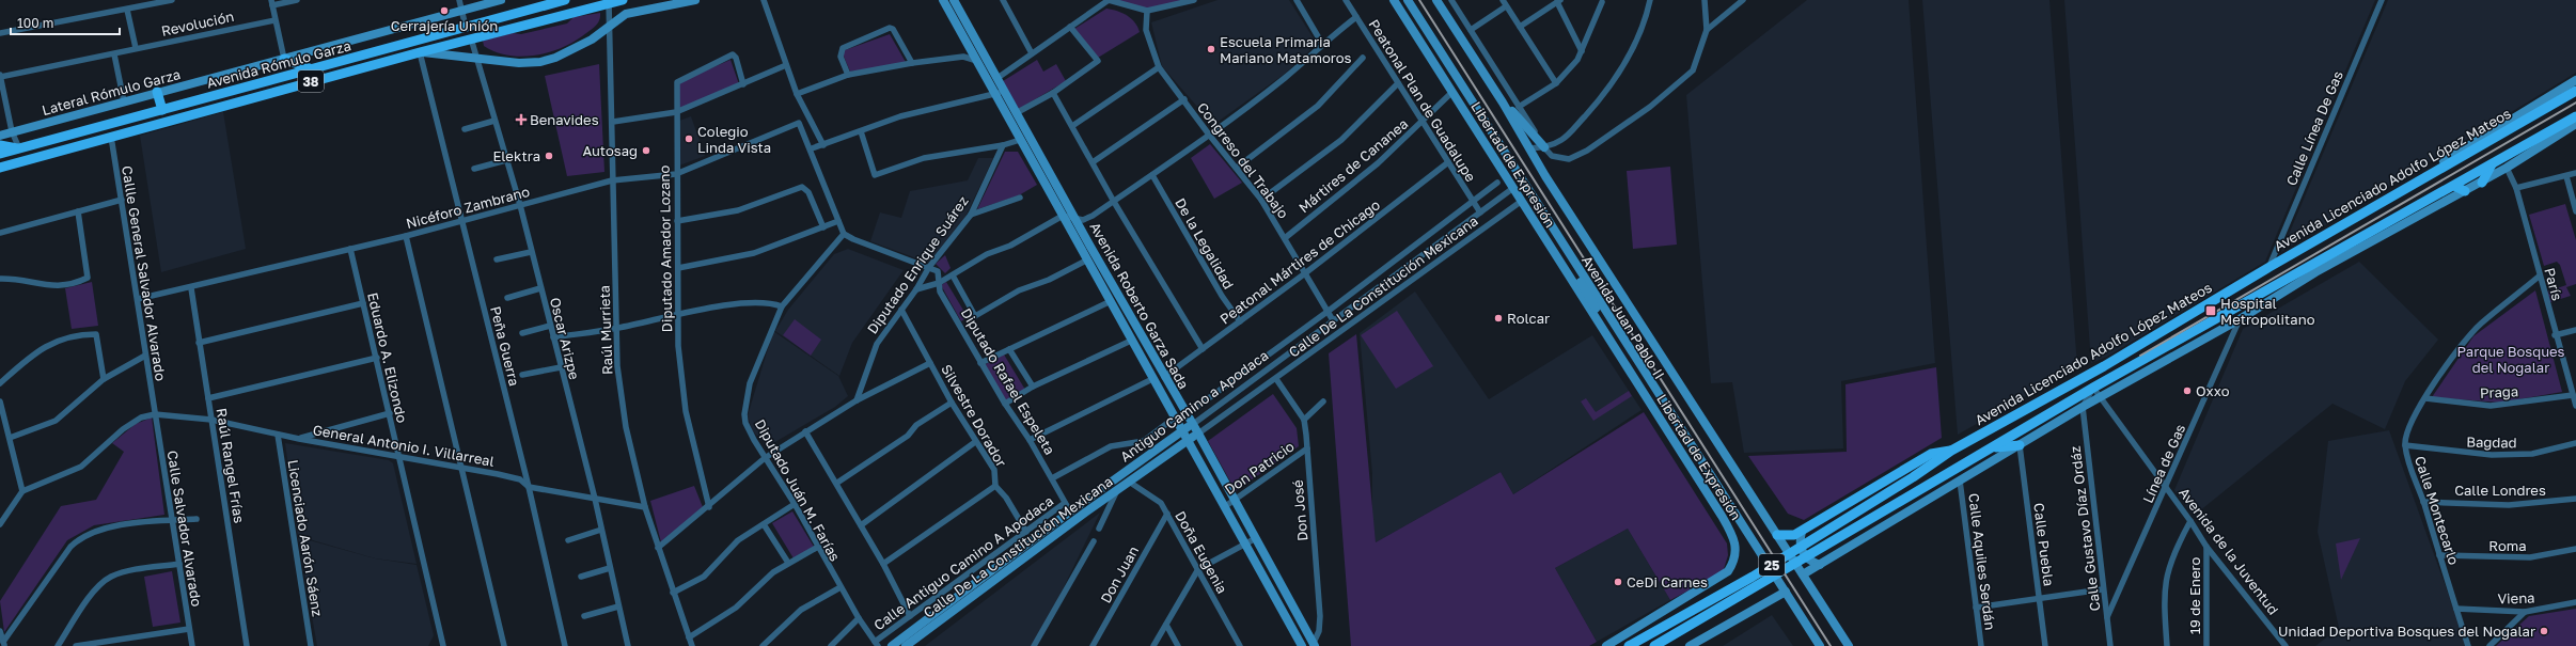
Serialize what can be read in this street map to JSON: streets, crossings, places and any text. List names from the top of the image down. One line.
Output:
{"streets":{"main road":["Avenida Rómulo Garza","38","Avenida Licenciado Adolfo López Mateos","25"],"street":["Revolución","Lateral Rómulo Garza","Peatonal Plan de Guadalupe","Calle Línea De Gas","Congreso del Trabajo","Libertad de Expresión","Mártires de Cananea","Nicéforo Zambrano","De la Legalidad","Diputado Amador Lozano","Peatonal Mártires de Chicago","Diputado Enrique Suárez","Callle General Salvador Alvarado","París","Calle De La Constitución Mexicana","Avenida Roberto Garza Sada","Avenida Juan Pablo II","Raúl Murrieta","Oscar Arizpe","Peña Guerra","Eduardo A. Elizondo","Diputado Rafael Espeleta","Praga","Antiguo Camino a Apodaca","Silvestre Dorador","Bagdad","General Antonio I. Villarreal","Línea de Gas","Raúl Rangel Frías","Don Patricio","Diputado Juán M. Farías","Calle Londres","Don José","Calle Montecarlo","Calle Salvador Alvarado","Calle Gustavo Díaz Ordáz","Licenciado Aarón Sáenz","Calle Puebla","Roma","Avenida de la Juventud","Doña Eugenia","Calle Aquiles Serdán","Calle Antiguo Camino A Apodaca","Don Juan","19 de Enero","Viena"]},"crossings":[["Avenida Rómulo Garza","Callle General Salvador Alvarado"],["Avenida Rómulo Garza","Raúl Murrieta"],["Avenida Rómulo Garza","Oscar Arizpe"],["Avenida Rómulo Garza","Peña Guerra"],["Peatonal Plan de Guadalupe","Mártires de Cananea"],["Peatonal Plan de Guadalupe","Peatonal Mártires de Chicago"],["Peatonal Plan de Guadalupe","Antiguo Camino a Apodaca"],["Calle Línea De Gas","Avenida Licenciado Adolfo López Mateos"],["Congreso del Trabajo","Mártires de Cananea"],["Congreso del Trabajo","Peatonal Mártires de Chicago"],["Congreso del Trabajo","Antiguo Camino a Apodaca"],["Libertad de Expresión","Mártires de Cananea"],["Libertad de Expresión","Calle De La Constitución Mexicana"],["Libertad de Expresión","Antiguo Camino a Apodaca"],["Nicéforo Zambrano","Diputado Amador Lozano"],["Nicéforo Zambrano","Callle General Salvador Alvarado"],["Nicéforo Zambrano","Raúl Murrieta"],["Nicéforo Zambrano","Oscar Arizpe"],["Nicéforo Zambrano","Peña Guerra"],["Nicéforo Zambrano","Eduardo A. Elizondo"],["Nicéforo Zambrano","Raúl Rangel Frías"],["De la Legalidad","Peatonal Mártires de Chicago"],["Peatonal Mártires de Chicago","Avenida Roberto Garza Sada"],["Diputado Enrique Suárez","Diputado Rafael Espeleta"],["Diputado Enrique Suárez","Silvestre Dorador"],["Callle General Salvador Alvarado","General Antonio I. Villarreal"],["Callle General Salvador Alvarado","Calle Salvador Alvarado"],["París","Praga"],["París","Calle Montecarlo"],["Calle De La Constitución Mexicana","Avenida Roberto Garza Sada"],["Calle De La Constitución Mexicana","Don José"],["Calle De La Constitución Mexicana","Doña Eugenia"],["Avenida Roberto Garza Sada","Antiguo Camino a Apodaca"],["Avenida Roberto Garza Sada","Don Patricio"],["Avenida Roberto Garza Sada","Don José"],["Raúl Murrieta","General Antonio I. Villarreal"],["Oscar Arizpe","General Antonio I. Villarreal"],["Peña Guerra","General Antonio I. Villarreal"],["Eduardo A. Elizondo","General Antonio I. Villarreal"],["Diputado Rafael Espeleta","Antiguo Camino a Apodaca"],["Diputado Rafael Espeleta","Calle Antiguo Camino A Apodaca"],["Praga","Calle Montecarlo"],["Silvestre Dorador","Calle Antiguo Camino A Apodaca"],["Bagdad","Calle Montecarlo"],["General Antonio I. Villarreal","Raúl Rangel Frías"],["General Antonio I. Villarreal","Calle Salvador Alvarado"],["General Antonio I. Villarreal","Licenciado Aarón Sáenz"],["Línea de Gas","Calle Gustavo Díaz Ordáz"],["Línea de Gas","Avenida de la Juventud"],["Don Patricio","Don José"],["Diputado Juán M. Farías","Calle Antiguo Camino A Apodaca"],["Calle Londres","Calle Montecarlo"],["Calle Montecarlo","Roma"],["Calle Montecarlo","Viena"],["Avenida de la Juventud","25"],["Avenida de la Juventud","19 de Enero"],["Doña Eugenia","Don Juan"]],"parks":["Parque Bosques del Nogalar"],"places":{"other":["Cerrajería Unión","Escuela Primaria Mariano Matamoros","Colegio Linda Vista","Autosag","Elektra","Rolcar","Oxxo","CeDi Carnes","Unidad Deportiva Bosques del Nogalar"],"health":["Benavides"],"transit":["Hospital Metropolitano"]},"scale_bar":"100 m"}
